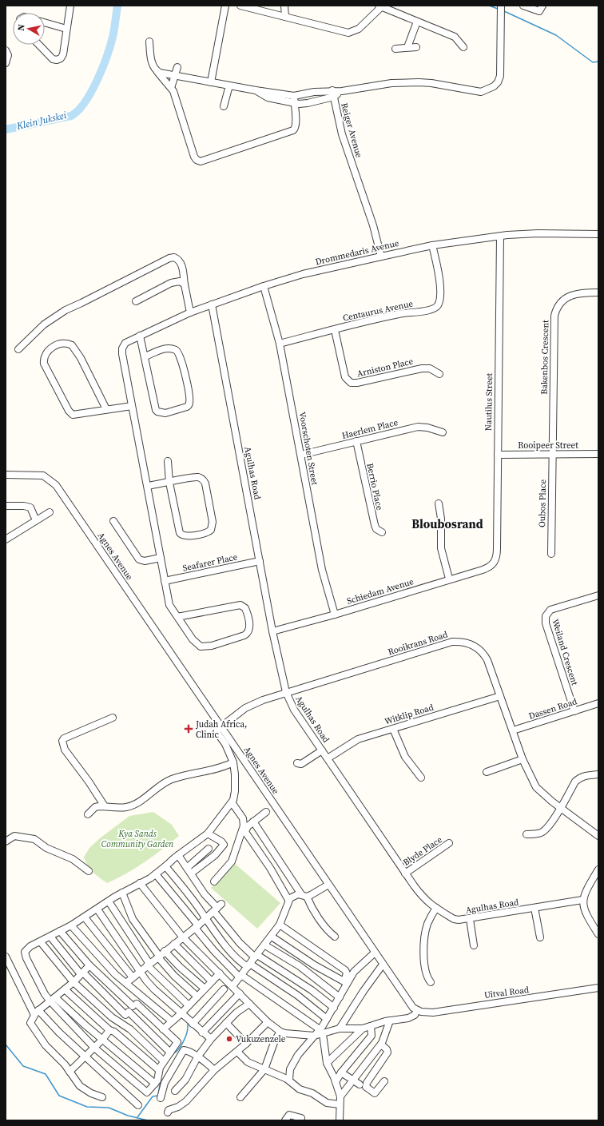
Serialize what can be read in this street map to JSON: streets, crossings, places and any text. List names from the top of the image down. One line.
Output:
{"streets":{"street":["Reiger Avenue","Drommedaris Avenue","Centaurus Avenue","Bakenbos Crescent","Arniston Place","Nautilus Street","Haerlem Place","Rooipeer Street","Voorschoten Street","Agulhas Road","Berrio Place","Oubos Place","Agnes Avenue","Seafarer Place","Schiedam Avenue","Rooikrans Road","Weiland Crescent","Dassen Road","Witklip Road","Blyde Place","Uitval Road"]},"crossings":[["Reiger Avenue","Drommedaris Avenue"],["Drommedaris Avenue","Centaurus Avenue"],["Drommedaris Avenue","Nautilus Street"],["Drommedaris Avenue","Voorschoten Street"],["Drommedaris Avenue","Agulhas Road"],["Centaurus Avenue","Arniston Place"],["Centaurus Avenue","Voorschoten Street"],["Bakenbos Crescent","Rooipeer Street"],["Bakenbos Crescent","Oubos Place"],["Nautilus Street","Rooipeer Street"],["Nautilus Street","Schiedam Avenue"],["Haerlem Place","Voorschoten Street"],["Haerlem Place","Berrio Place"],["Rooipeer Street","Oubos Place"],["Voorschoten Street","Schiedam Avenue"],["Agulhas Road","Seafarer Place"],["Agulhas Road","Schiedam Avenue"],["Agulhas Road","Rooikrans Road"],["Agulhas Road","Witklip Road"],["Agulhas Road","Blyde Place"],["Agnes Avenue","Rooikrans Road"],["Agnes Avenue","Uitval Road"],["Rooikrans Road","Dassen Road"],["Rooikrans Road","Witklip Road"],["Weiland Crescent","Dassen Road"]],"districts":["Bloubosrand"],"water":["Klein Jukskei"],"parks":["Kya Sands Community Garden"],"places":{"health":["Judah Africa, Clinic"],"other":["Vukuzenzele"]},"north":"left"}
